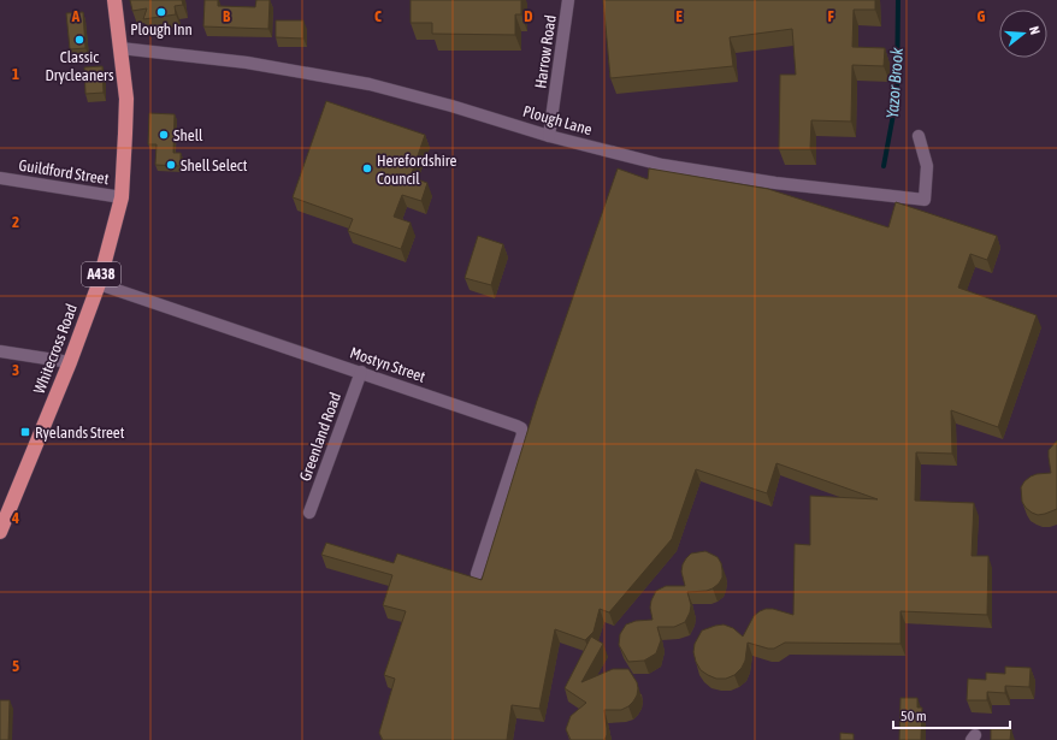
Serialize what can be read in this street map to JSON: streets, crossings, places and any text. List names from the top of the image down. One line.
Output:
{"streets":{"highway":["A438","Whitecross Road"],"street":["Harrow Road","Plough Lane","Guildford Street","Mostyn Street","Greenland Road"]},"crossings":[["Harrow Road","Plough Lane"],["Plough Lane","Whitecross Road"],["Guildford Street","Whitecross Road"],["Whitecross Road","Mostyn Street"],["Mostyn Street","Greenland Road"]],"water":["Yazor Brook"],"places":{"other":["Plough Inn","Classic Drycleaners","Shell","Shell Select","Herefordshire Council"],"transit":["Ryelands Street"]},"scale_bar":"50 m","north":"right","grid":{"columns":["A","B","C","D","E","F","G"],"rows":["1","2","3","4","5"]}}
